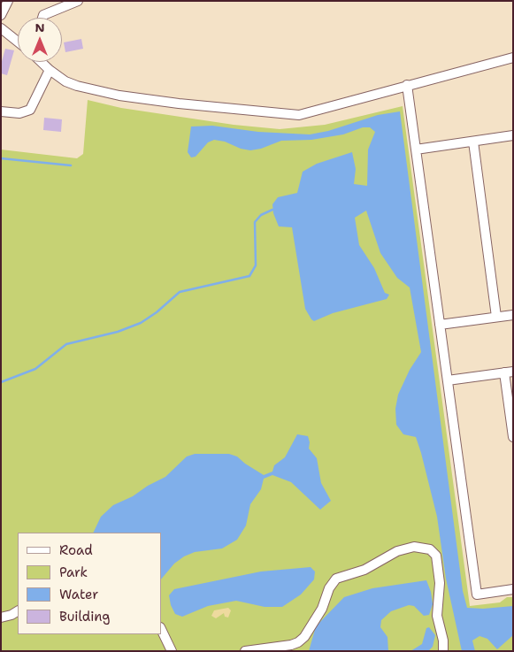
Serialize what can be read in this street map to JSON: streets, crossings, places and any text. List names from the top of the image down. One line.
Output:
{"legend":["Road","Park","Water","Building"],"north":"top"}
